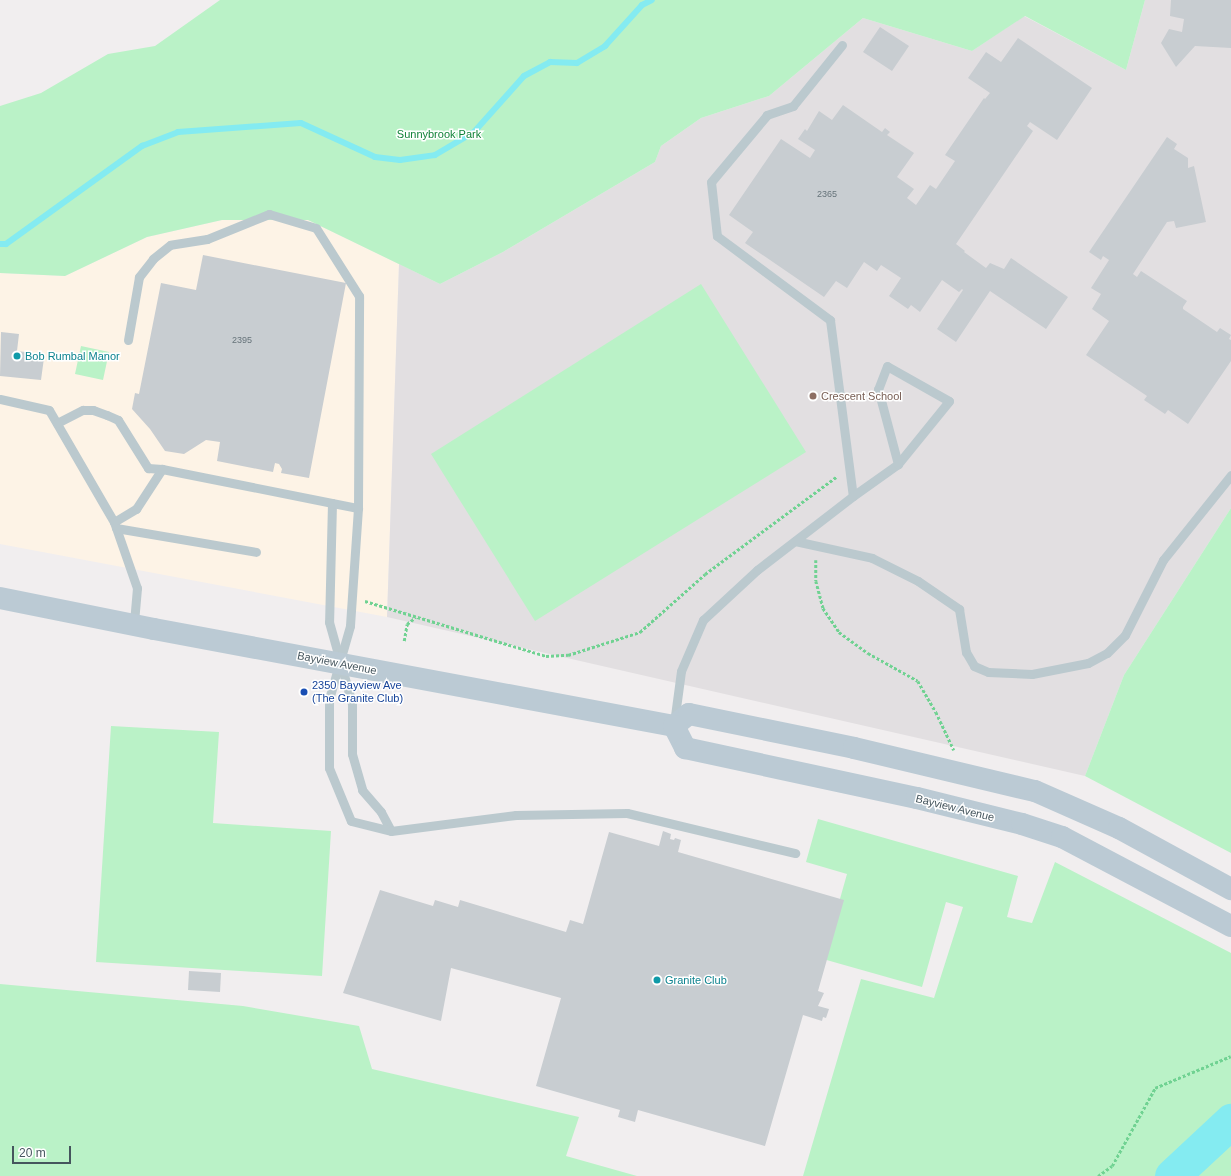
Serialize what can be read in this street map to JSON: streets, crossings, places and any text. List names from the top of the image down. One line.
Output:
{"streets":{"main road":["Bayview Avenue"]},"parks":["Sunnybrook Park"],"places":["Bob Rumbal Manor","Crescent School","2350 Bayview Ave (The Granite Club)","Granite Club"],"house_numbers":["2365","2395"],"scale_bar":"20 m"}
